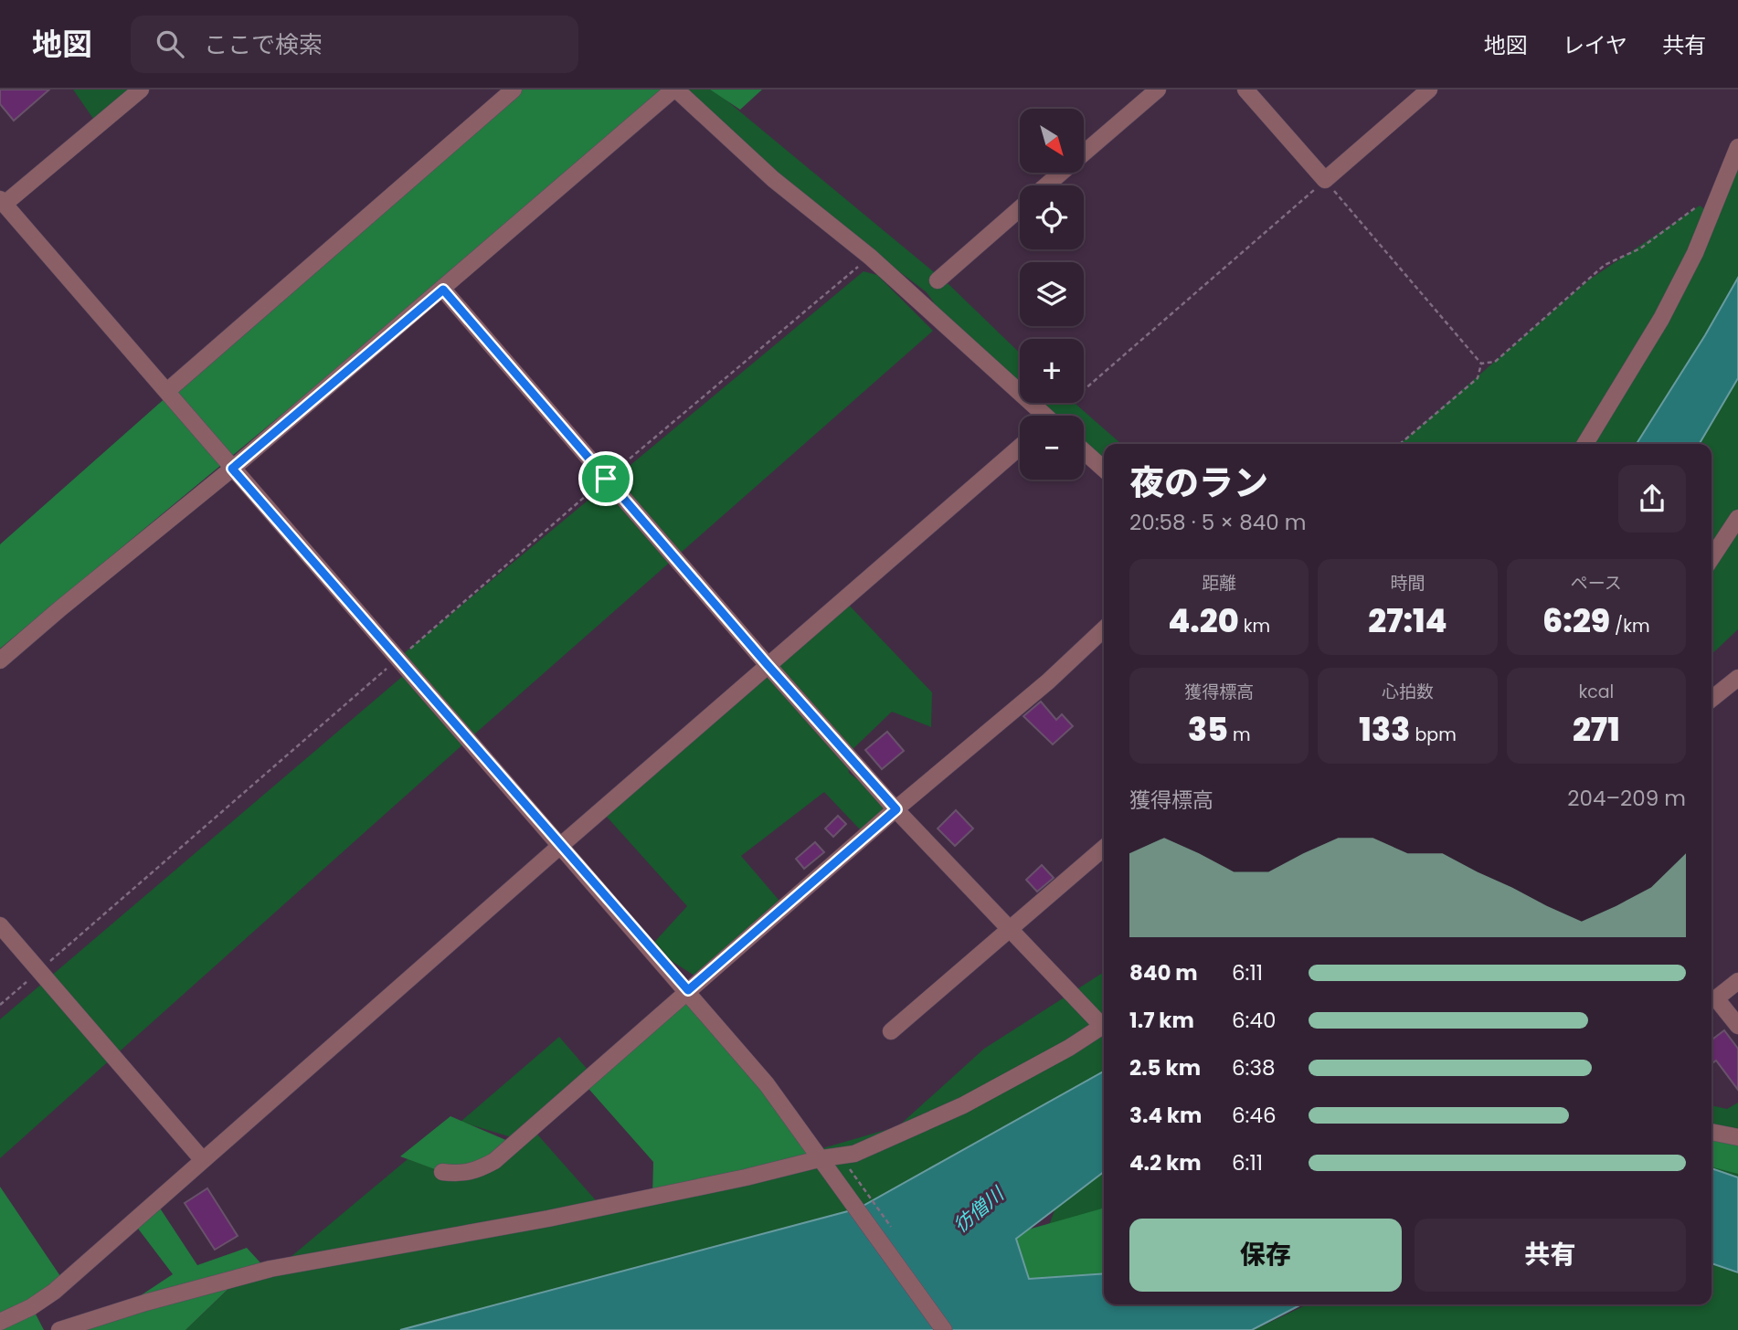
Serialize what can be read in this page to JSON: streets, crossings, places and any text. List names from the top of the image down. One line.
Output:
{"water":["彷僧川"],"north":"bottom right","page":{"header":"地図","search":"ここで検索","nav":["地図","レイヤ","共有"],"map_buttons":["+","−"],"heading":["夜のラン","20:58 · 5 × 840 m"],"stats":[["距離","4.20 km"],["時間","27:14"],["ペース","6:29 /km"],["獲得標高","35 m"],["心拍数","133 bpm"],["kcal","271"]],"chart":["獲得標高","204–209 m"],"list":[{"name":"840 m","note":"6:11"},{"name":"1.7 km","note":"6:40"},{"name":"2.5 km","note":"6:38"},{"name":"3.4 km","note":"6:46"},{"name":"4.2 km","note":"6:11"}],"buttons":["保存","共有"]}}
